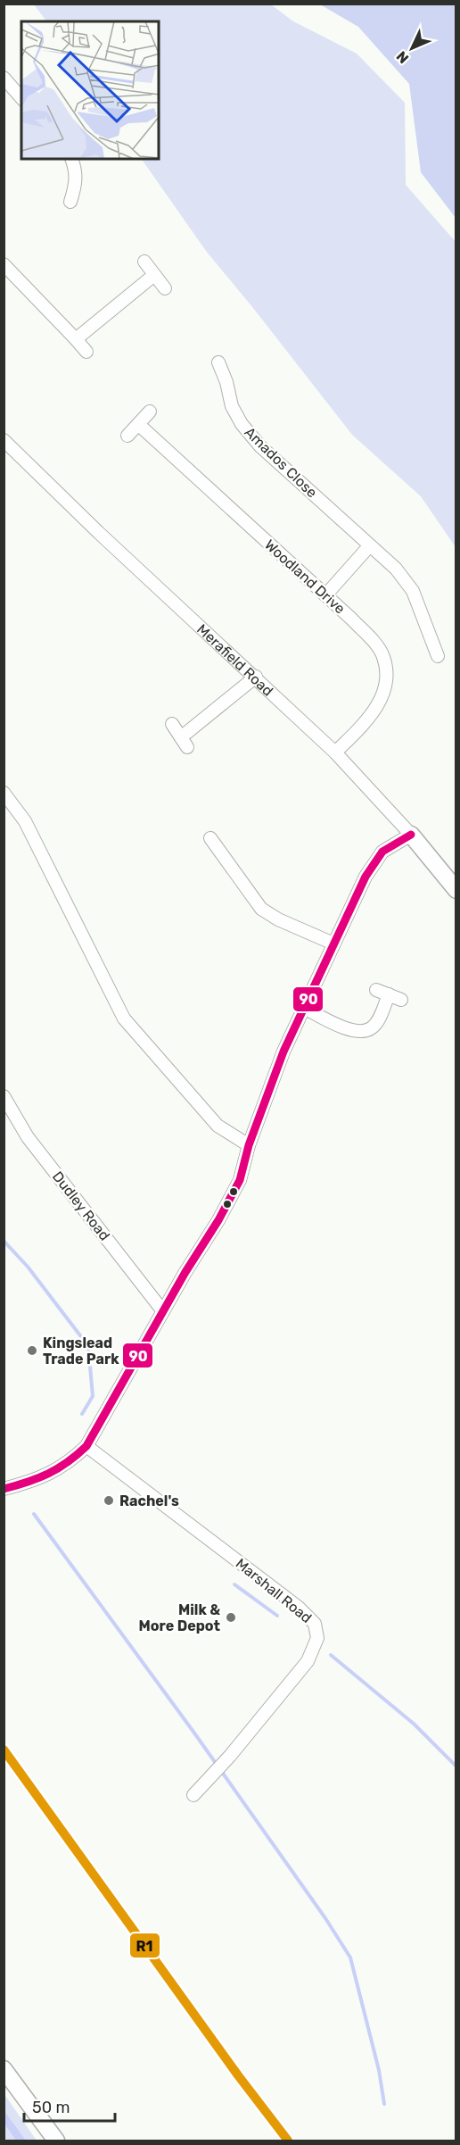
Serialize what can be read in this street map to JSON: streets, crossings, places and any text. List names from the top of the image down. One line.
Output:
{"streets":{"main road":["Merafield Road"],"street":["Amados Close","Woodland Drive","Dudley Road","Marshall Road"]},"crossings":[["Woodland Drive","Merafield Road"]],"places":["Kingslead Trade Park","Rachel's","Milk & More Depot"],"lines":["transit line 90","transit line R1"],"scale_bar":"50 m","north":"bottom left"}
